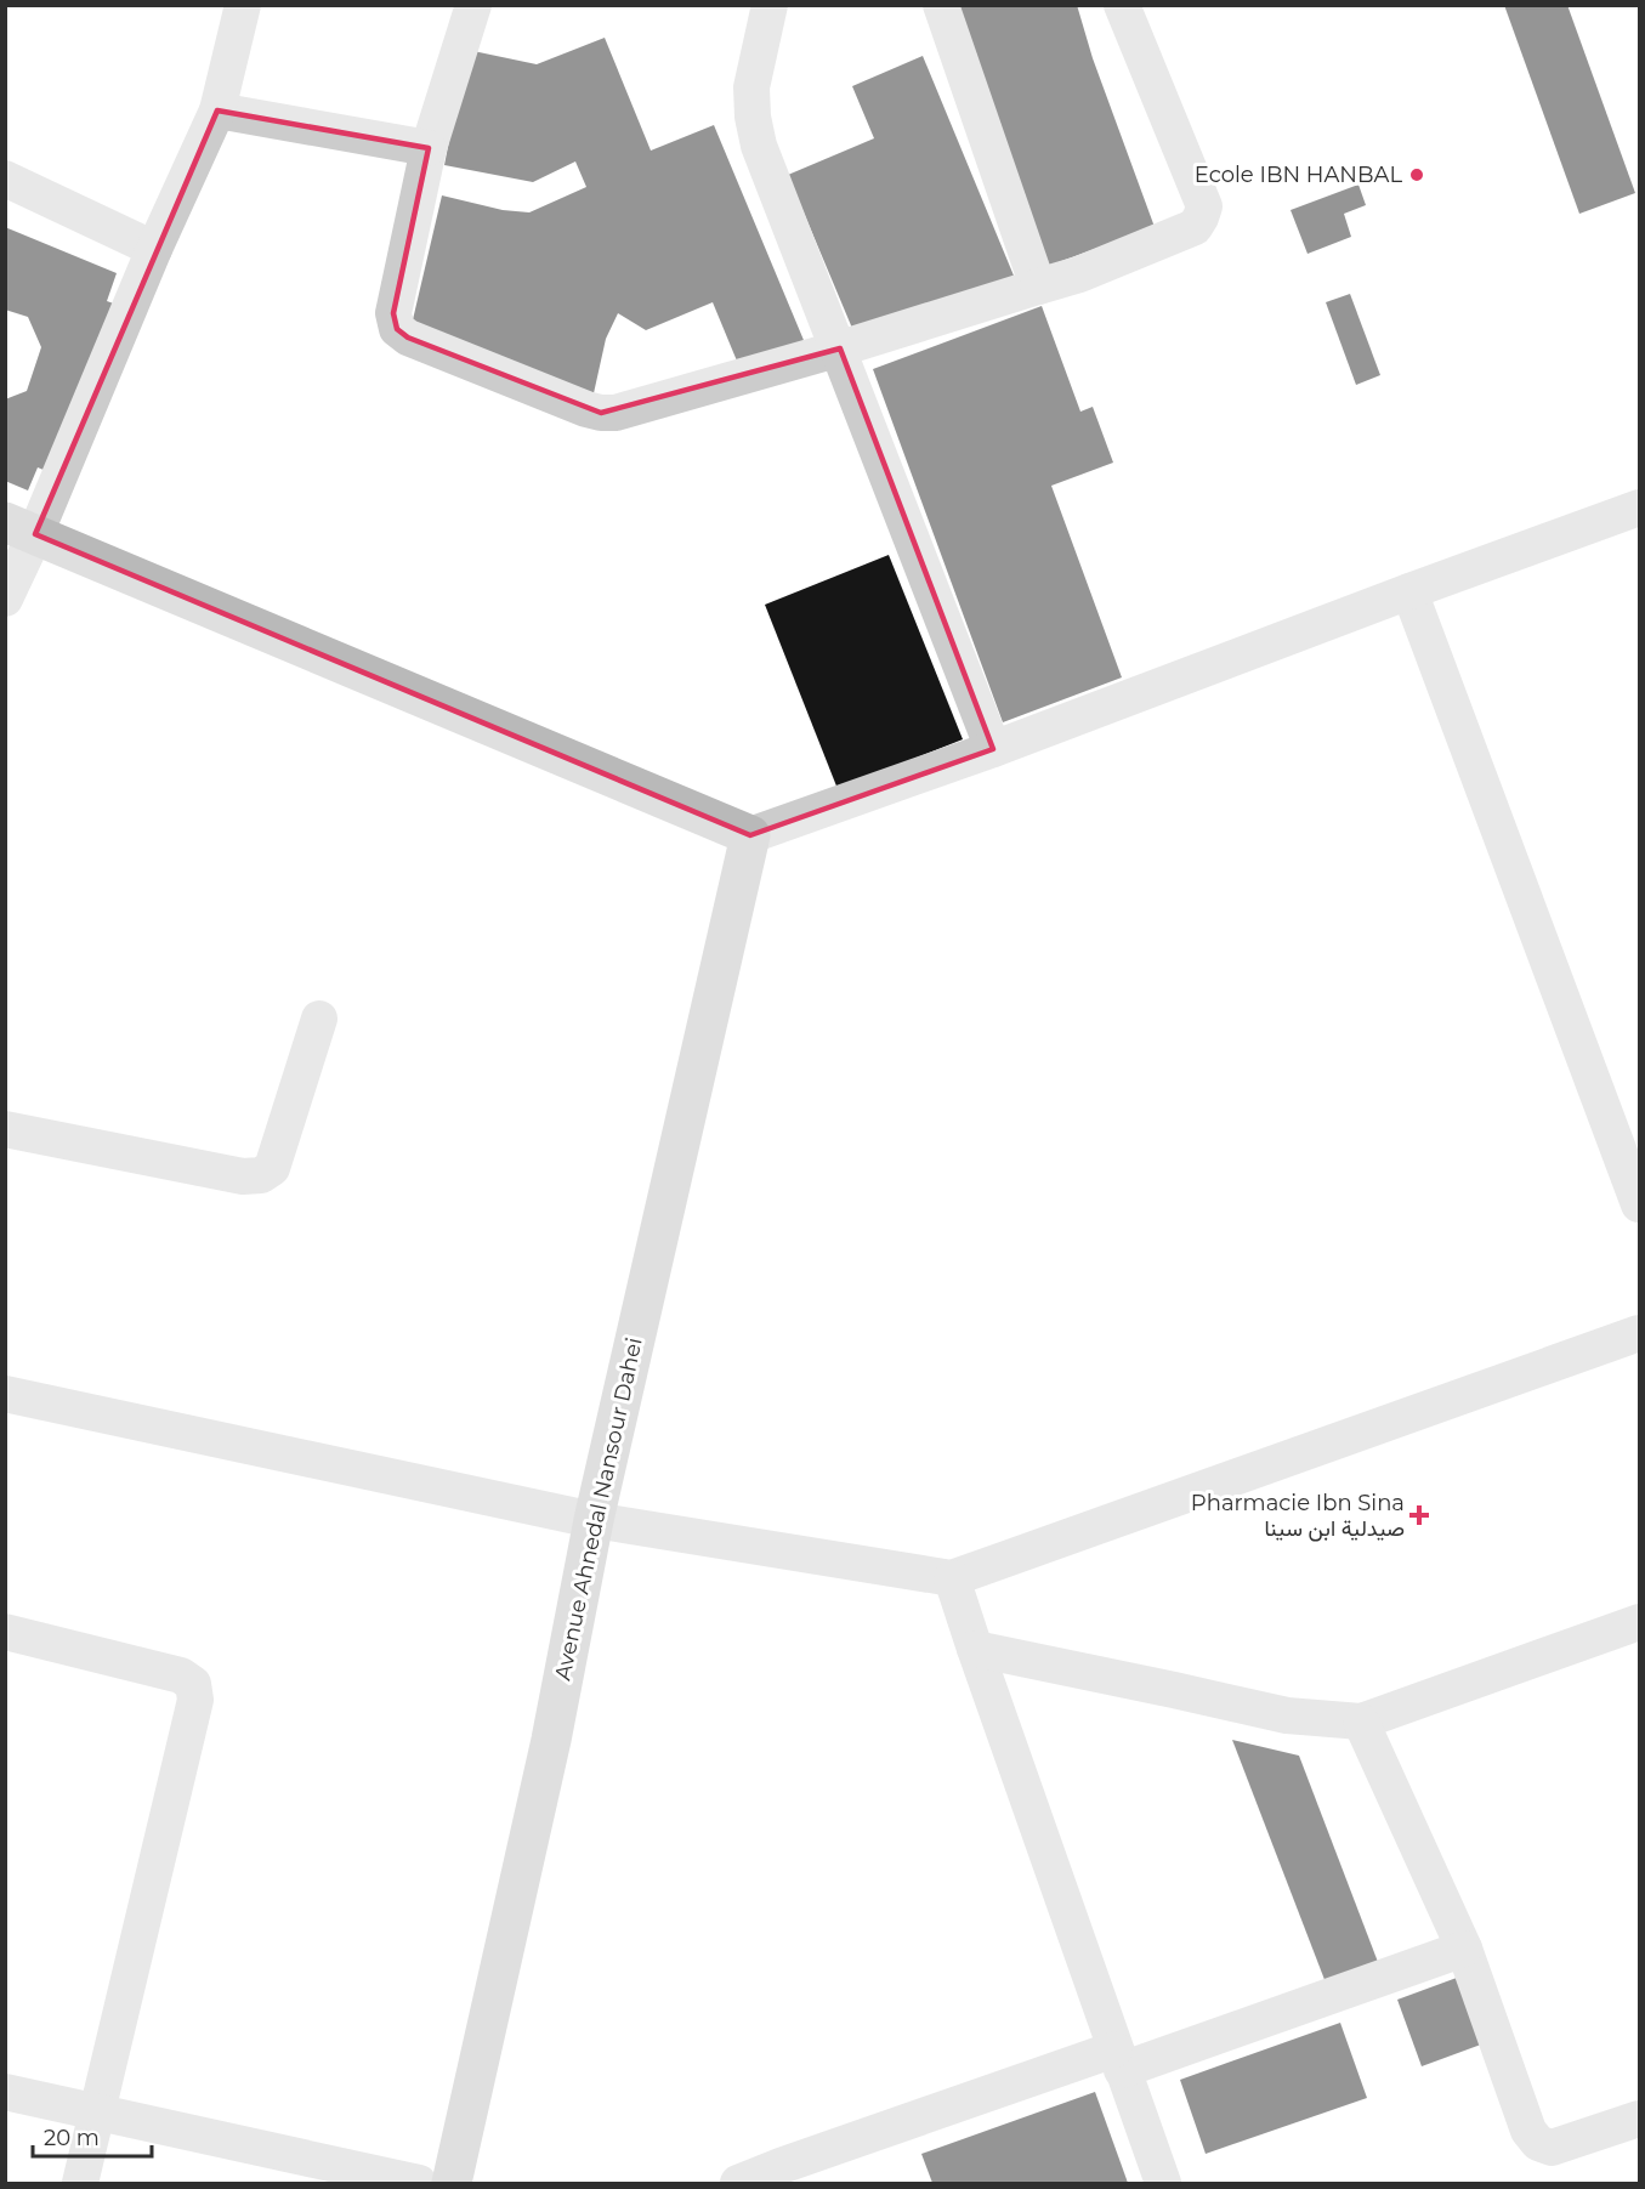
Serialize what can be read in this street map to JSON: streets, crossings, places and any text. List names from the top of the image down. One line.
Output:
{"streets":{"street":["Avenue Ahnedal Nansour Dahei"]},"places":{"other":["Ecole IBN HANBAL"],"health":["Pharmacie Ibn Sina صيدلية ابن سينا"]},"scale_bar":"20 m"}
